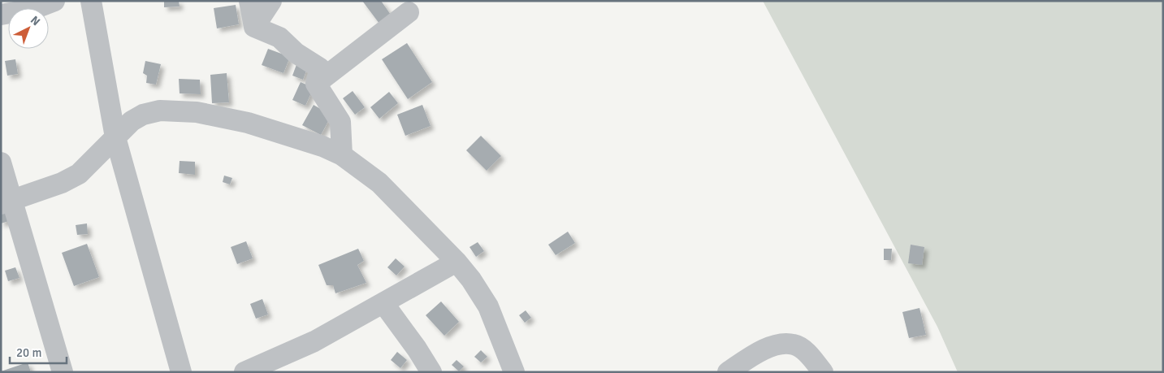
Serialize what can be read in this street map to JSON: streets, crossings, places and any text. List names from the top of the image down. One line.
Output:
{"scale_bar":"20 m","north":"top right"}
